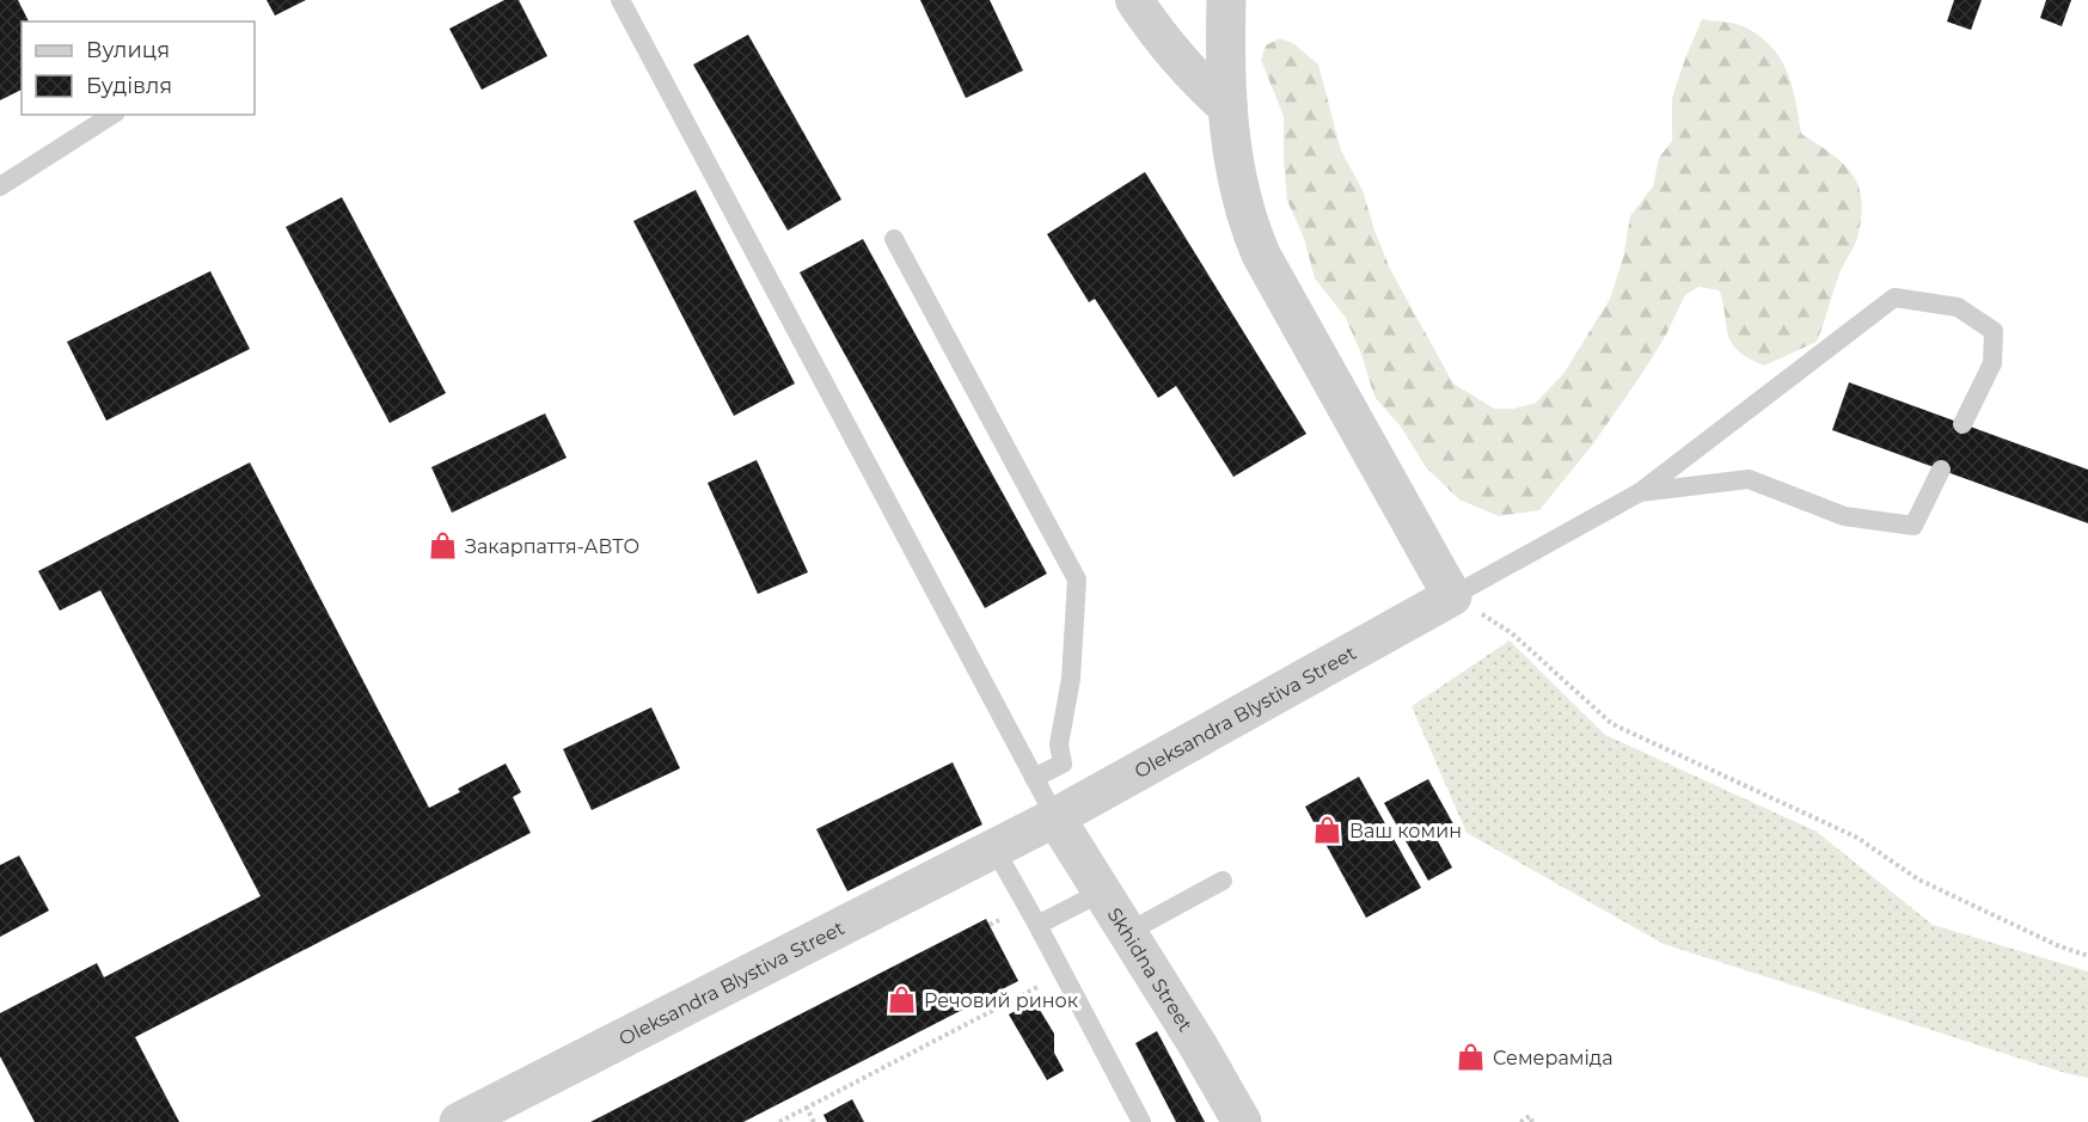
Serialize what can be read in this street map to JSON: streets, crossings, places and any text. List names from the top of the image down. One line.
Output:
{"streets":{"street":["Oleksandra Blystiva Street","Skhidna Street"]},"crossings":[["Oleksandra Blystiva Street","Skhidna Street"]],"places":{"shop":["Закарпаття-АВТО","Ваш комин","Речовий ринок","Семераміда"]},"legend":["Вулиця","Будівля"]}
